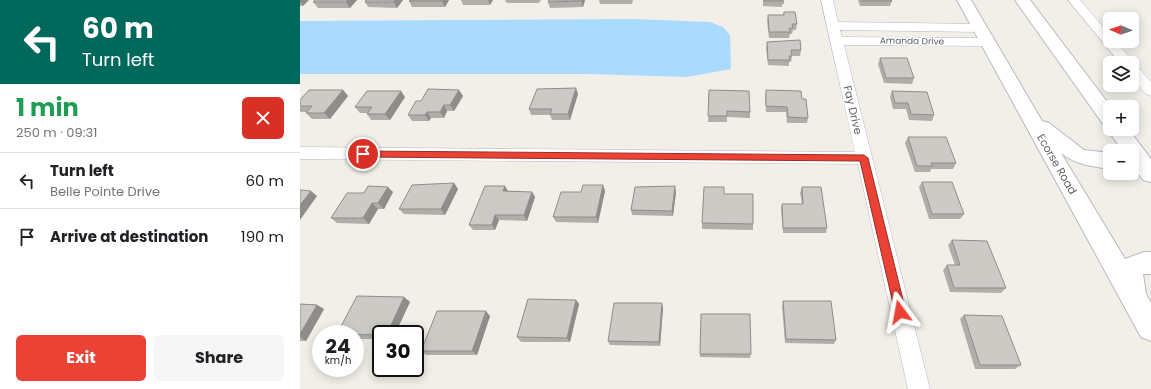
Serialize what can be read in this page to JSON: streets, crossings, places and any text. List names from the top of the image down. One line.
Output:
{"streets":{"main road":["Ecorse Road"],"street":["Amanda Drive","Fay Drive"]},"crossings":[["Amanda Drive","Fay Drive"],["Amanda Drive","Ecorse Road"]],"north":"left","page":{"turn":["60 m","Turn left"],"map_buttons":["+","−"],"heading":["1 min","250 m · 09:31"],"list":[{"name":"Turn left","note":"Belle Pointe Drive","value":"60 m"},{"name":"Arrive at destination","value":"190 m"}],"speed":"24 km/h","limit":"30","buttons":["Exit","Share"]}}
